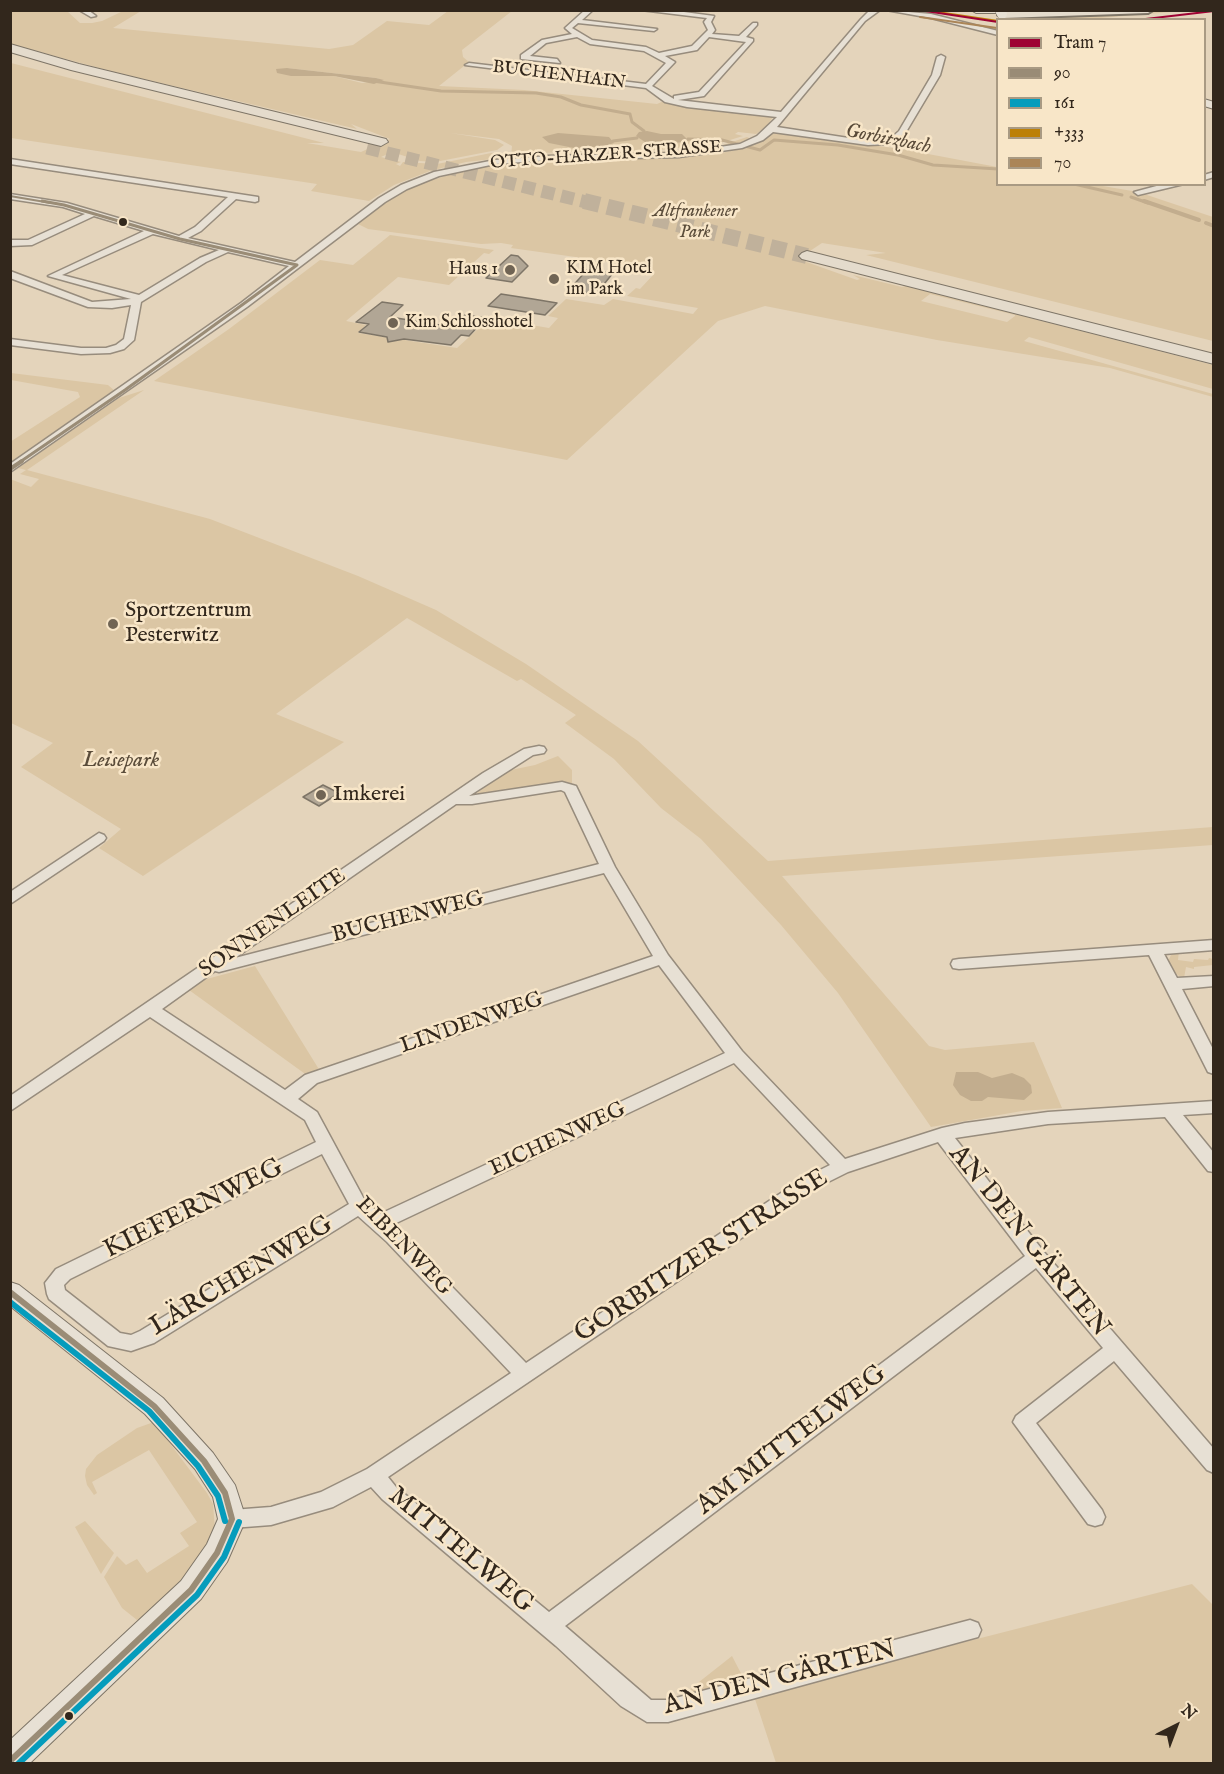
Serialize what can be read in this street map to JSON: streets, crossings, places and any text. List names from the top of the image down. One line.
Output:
{"streets":{"street":["BUCHENHAIN","OTTO-HARZER-STRASSE","BUCHENWEG","SONNENLEITE","LINDENWEG","EICHENWEG","KIEFERNWEG","AN DEN GÄRTEN","EIBENWEG","GORBITZER STRASSE","LÄRCHENWEG","AM MITTELWEG","MITTELWEG"]},"crossings":[["BUCHENWEG","SONNENLEITE"],["SONNENLEITE","EIBENWEG"],["LINDENWEG","EIBENWEG"],["EICHENWEG","EIBENWEG"],["KIEFERNWEG","EIBENWEG"],["KIEFERNWEG","LÄRCHENWEG"],["AN DEN GÄRTEN","GORBITZER STRASSE"],["AN DEN GÄRTEN","AM MITTELWEG"],["AN DEN GÄRTEN","MITTELWEG"],["EIBENWEG","GORBITZER STRASSE"],["EIBENWEG","LÄRCHENWEG"],["GORBITZER STRASSE","MITTELWEG"],["AM MITTELWEG","MITTELWEG"]],"water":["Gorbitzbach"],"parks":["Altfrankener Park","Leisepark"],"places":["Haus 1","KIM Hotel im Park","Kim Schlosshotel","Sportzentrum Pesterwitz","Imkerei"],"lines":["tram line 7","transit line +333","transit line 70","transit line 90","transit line 161"],"legend":["Tram 7","90","161","+333","70"],"north":"top right"}
